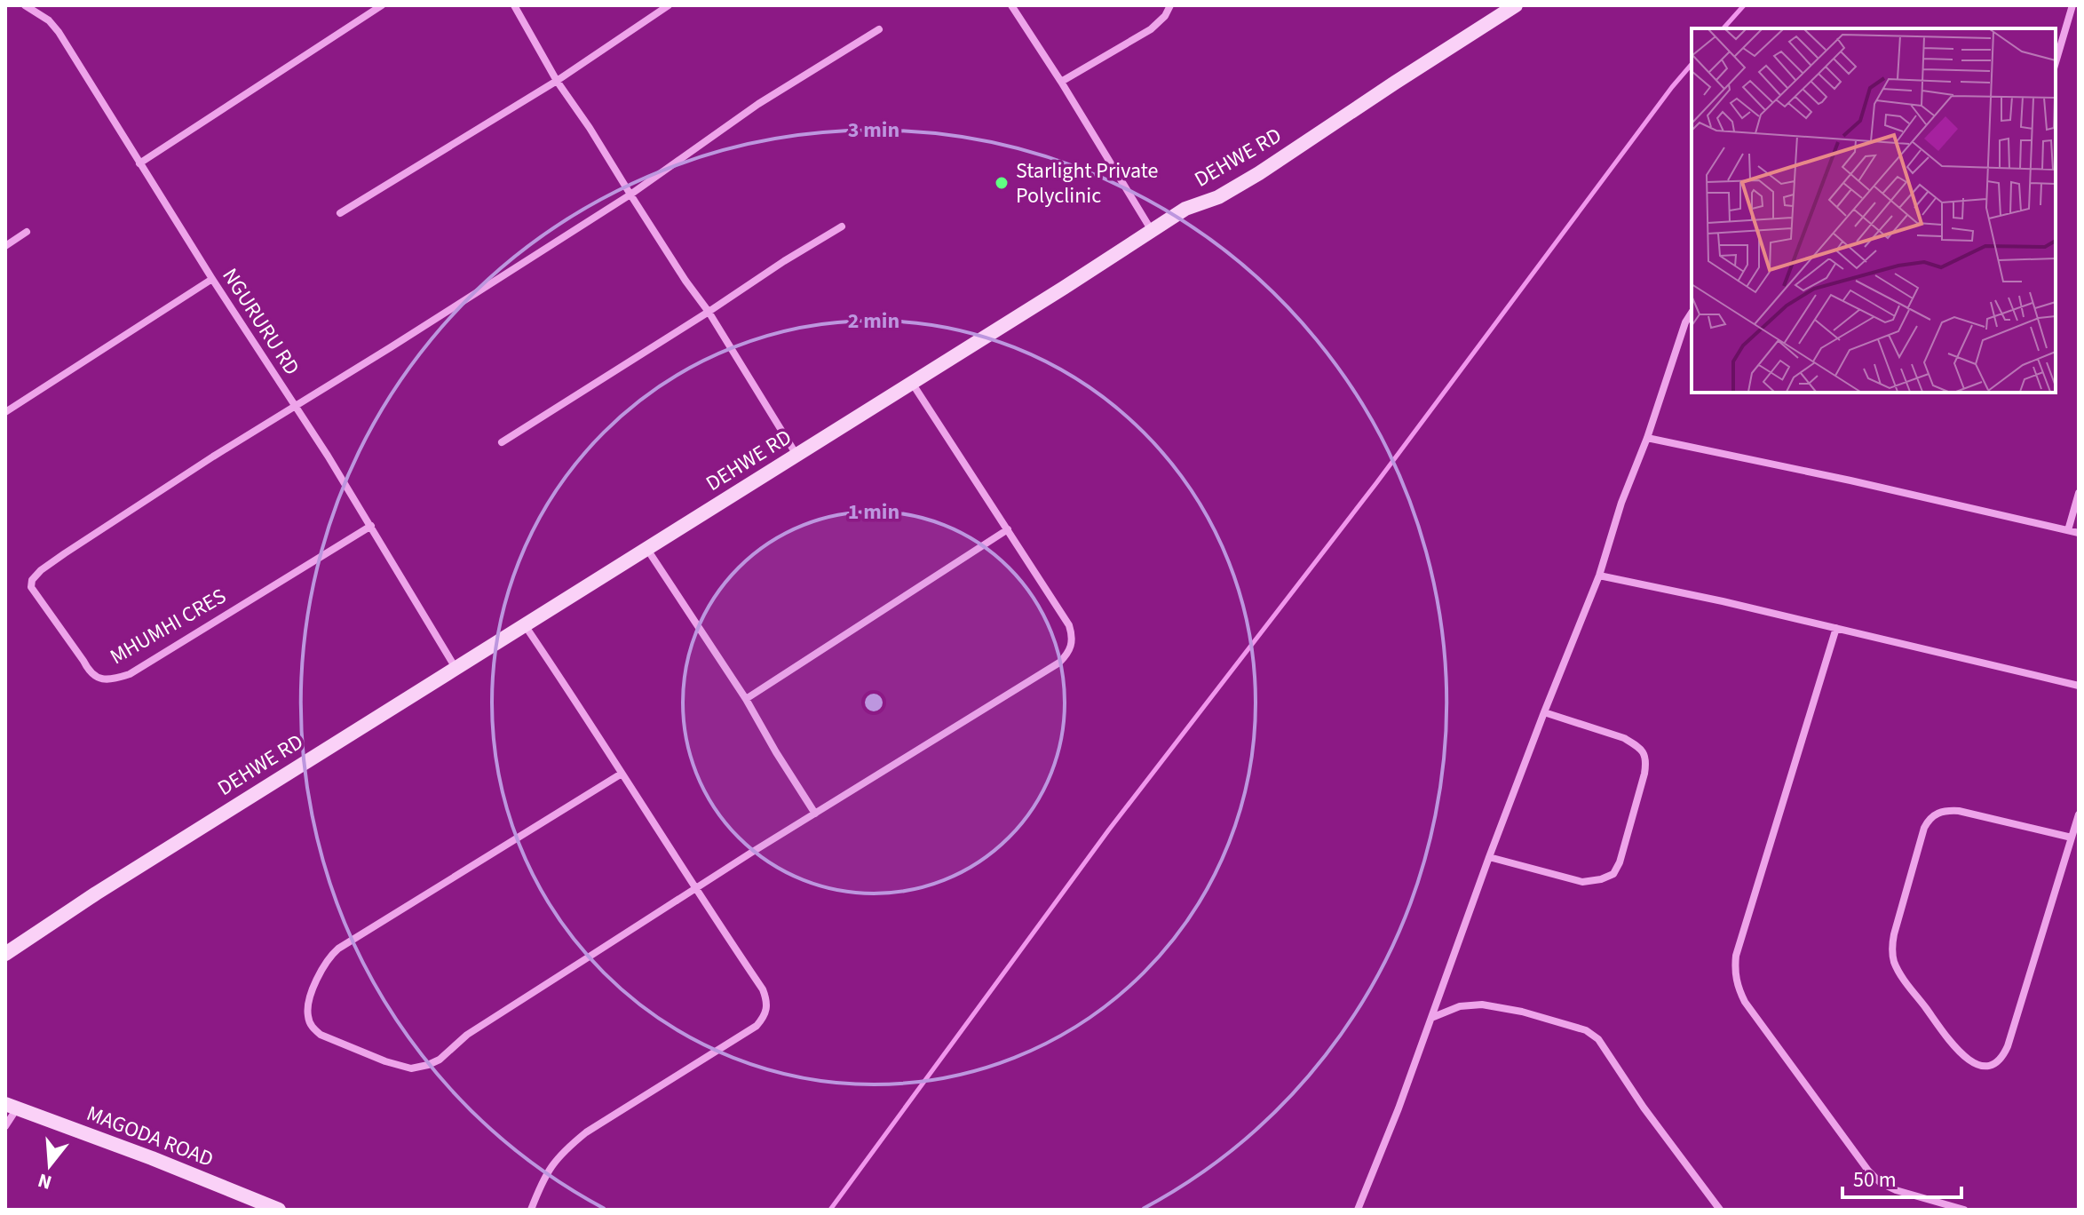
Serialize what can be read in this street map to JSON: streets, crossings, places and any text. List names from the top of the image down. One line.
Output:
{"streets":{"street":["DEHWE RD","NGURURU RD","MHUMHI CRES","MAGODA ROAD"]},"crossings":[["DEHWE RD","NGURURU RD"],["NGURURU RD","MHUMHI CRES"]],"places":["Starlight Private Polyclinic"],"scale_bar":"50 m","north":"bottom","rings":["3 min","2 min","1 min"]}
